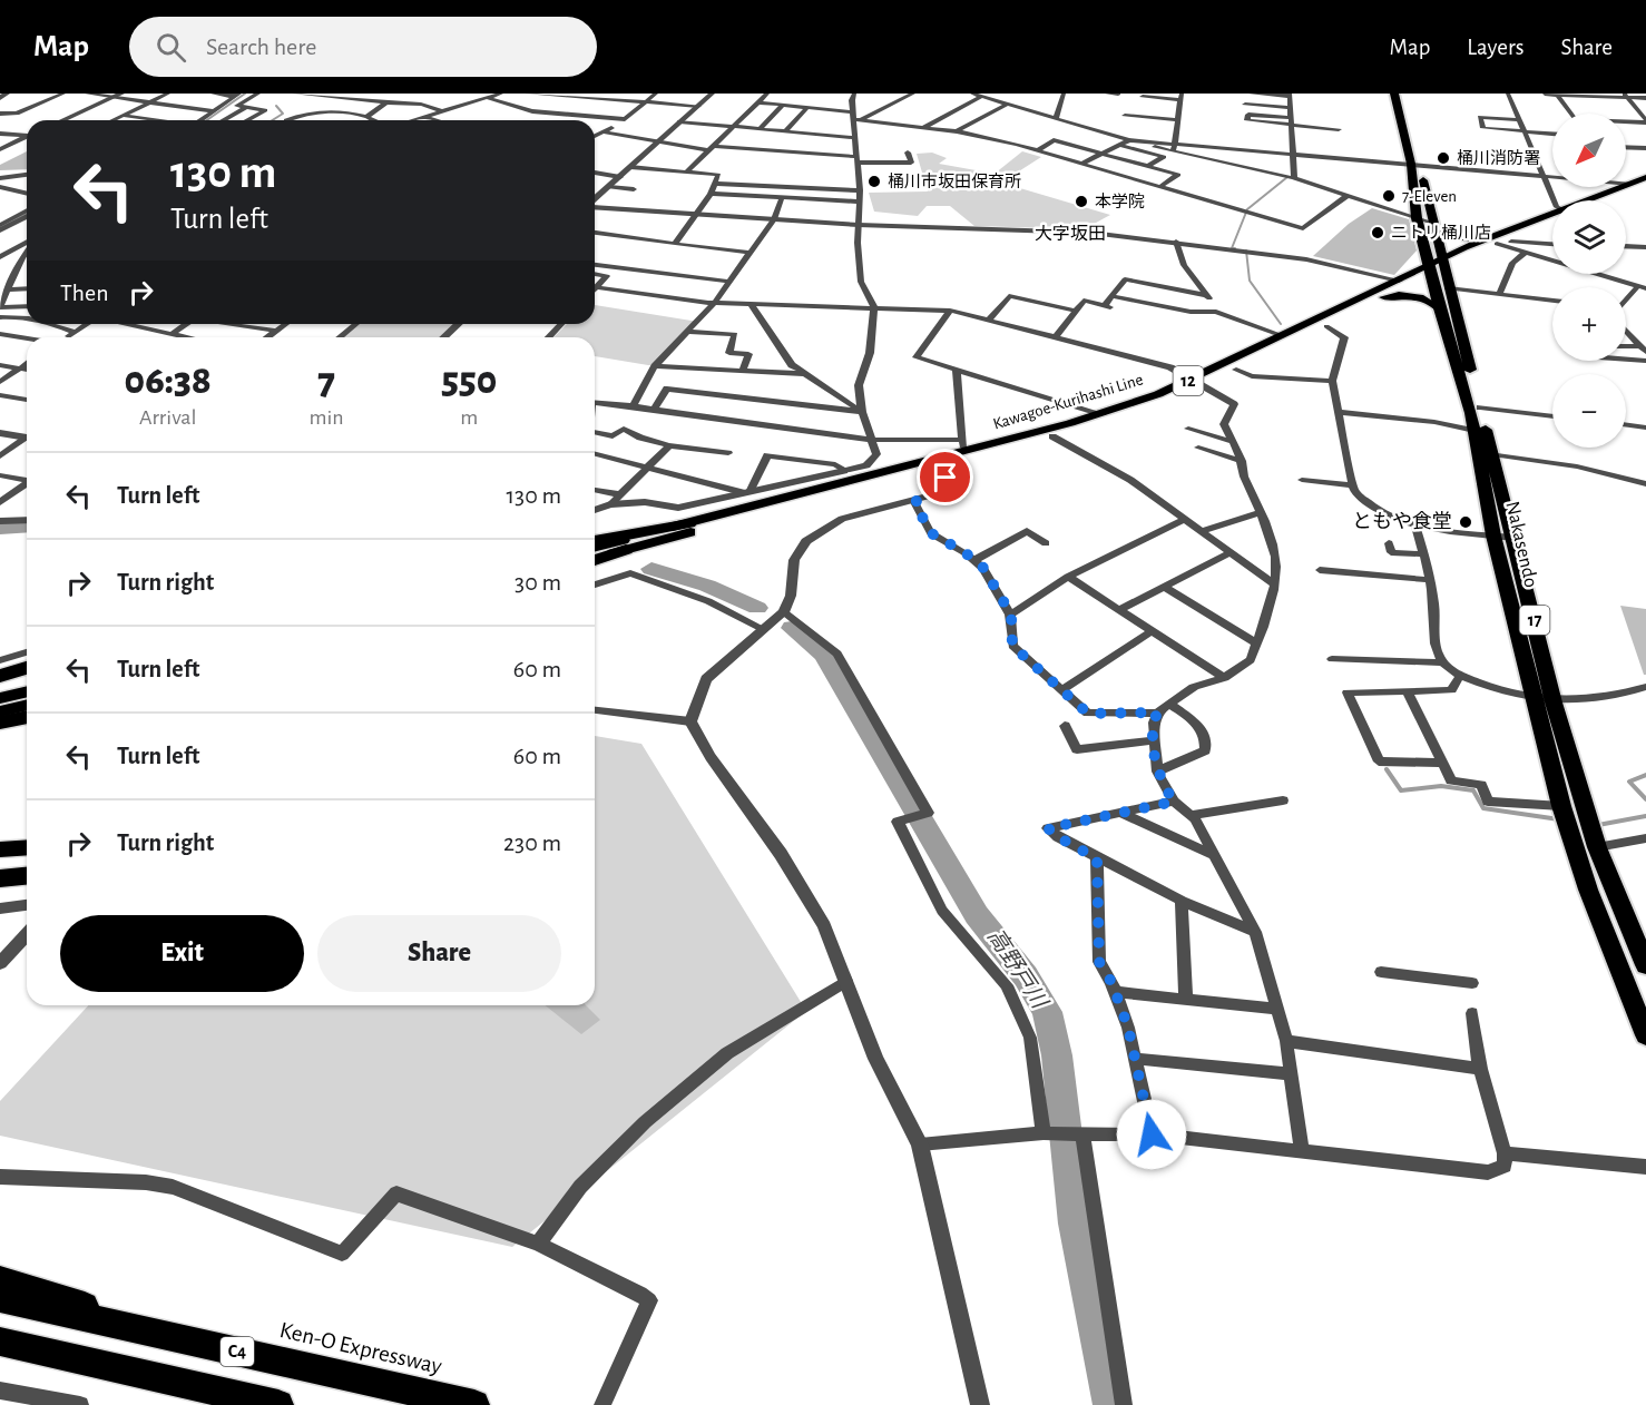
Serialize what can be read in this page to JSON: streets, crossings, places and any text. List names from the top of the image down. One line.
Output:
{"streets":{"highway":["Nakasendo","17","Ken-O Expressway","C4"],"main road":["12","Kawagoe-Kurihashi Line"]},"crossings":[["Kawagoe-Kurihashi Line","Nakasendo"]],"districts":["大字坂田"],"water":["高野戸川"],"places":["桶川消防署","桶川市坂田保育所","7-Eleven","本学院","ニトリ桶川店","ともや食堂"],"north":"bottom left","page":{"header":"Map","search":"Search here","nav":["Map","Layers","Share"],"map_buttons":["+","−"],"turn":["130 m","Turn left"],"then":"Then","eta":["06:38","Arrival","7","min","550","m"],"list":[{"name":"Turn left","value":"130 m"},{"name":"Turn right","value":"30 m"},{"name":"Turn left","value":"60 m"},{"name":"Turn left","value":"60 m"},{"name":"Turn right","value":"230 m"}],"buttons":["Exit","Share"]}}
